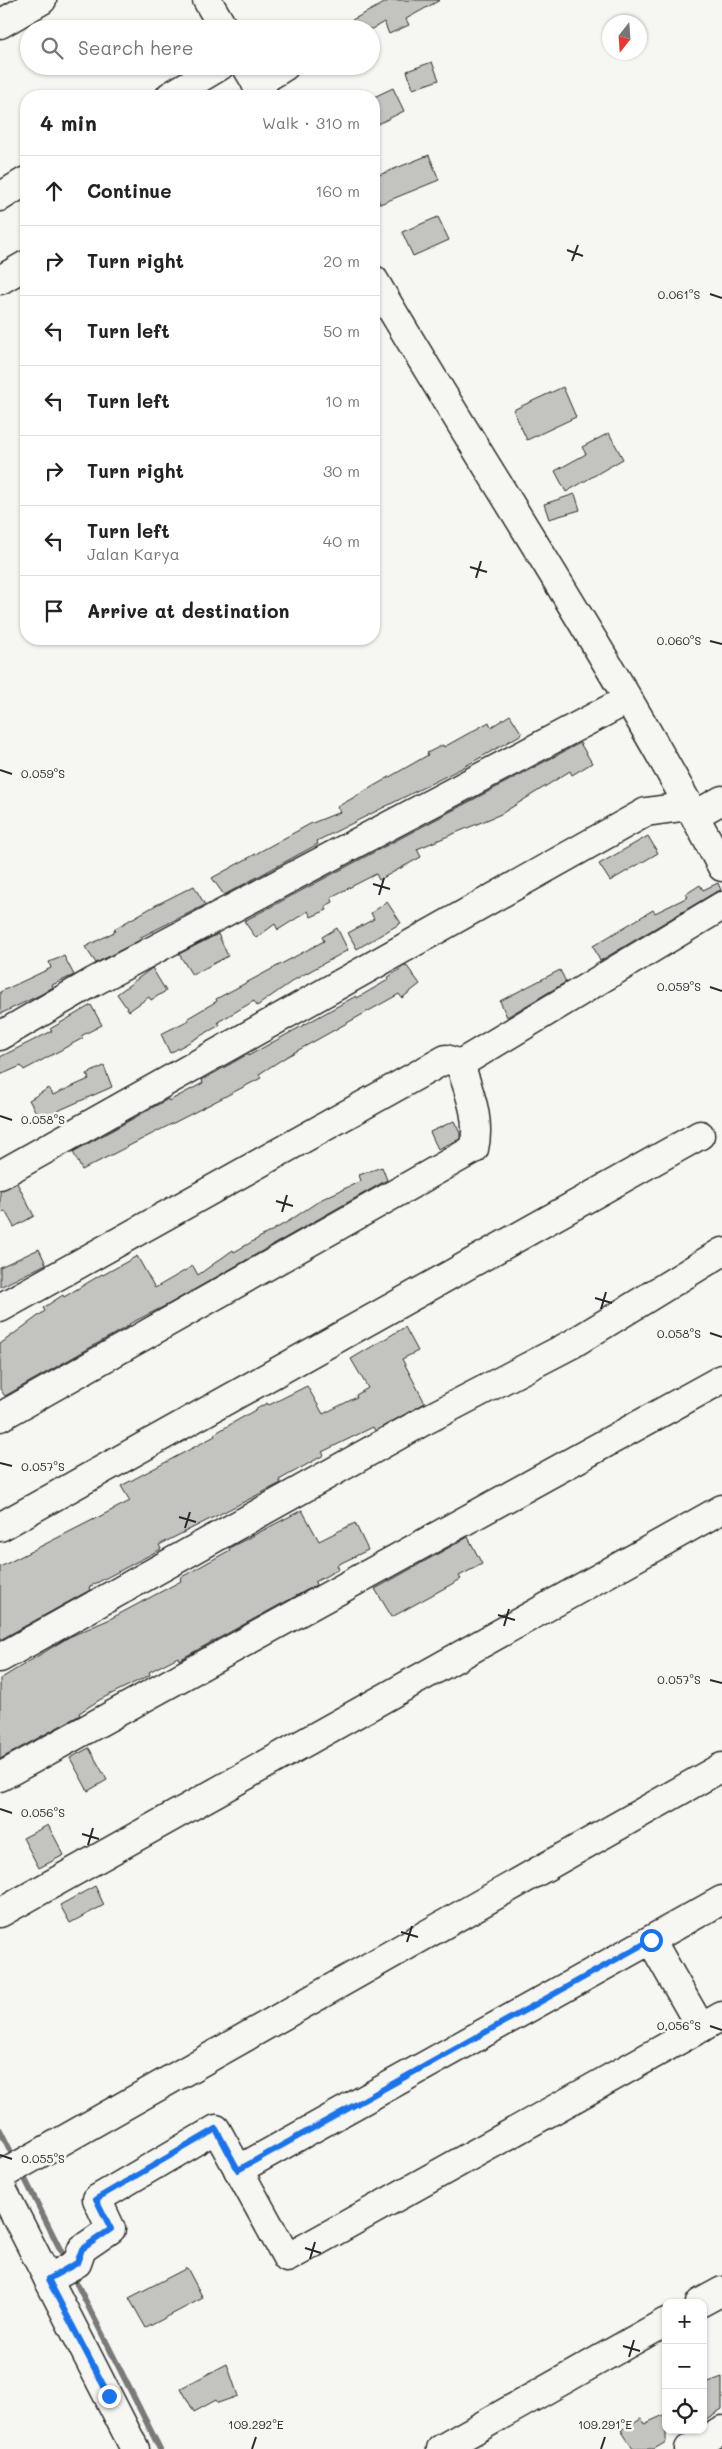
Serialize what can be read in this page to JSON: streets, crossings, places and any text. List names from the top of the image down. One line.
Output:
{"north":"bottom","page":{"search":"Search here","heading":["4 min","Walk · 310 m"],"list":[["Continue","160 m"],["Turn right","20 m"],["Turn left","50 m"],["Turn left","10 m"],["Turn right","30 m"],["Turn left","Jalan Karya","40 m"],"Arrive at destination"],"map_buttons":["+","−"]},"coordinates":["0.061°S","0.060°S","0.059°S","0.058°S","0.057°S","0.056°S","0.055°S","109.292°E","109.291°E"]}
